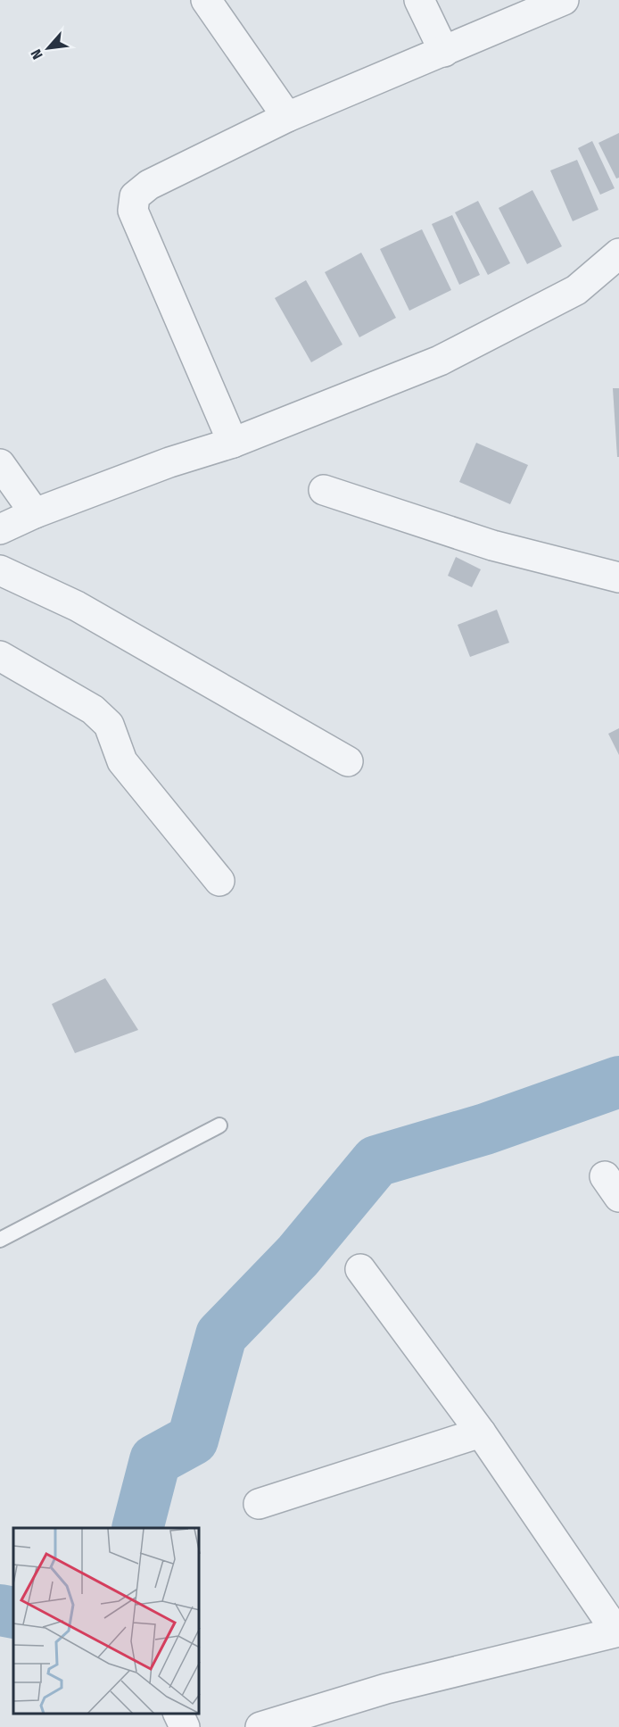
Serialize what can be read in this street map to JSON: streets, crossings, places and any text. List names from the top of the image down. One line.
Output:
{"north":"bottom left"}
